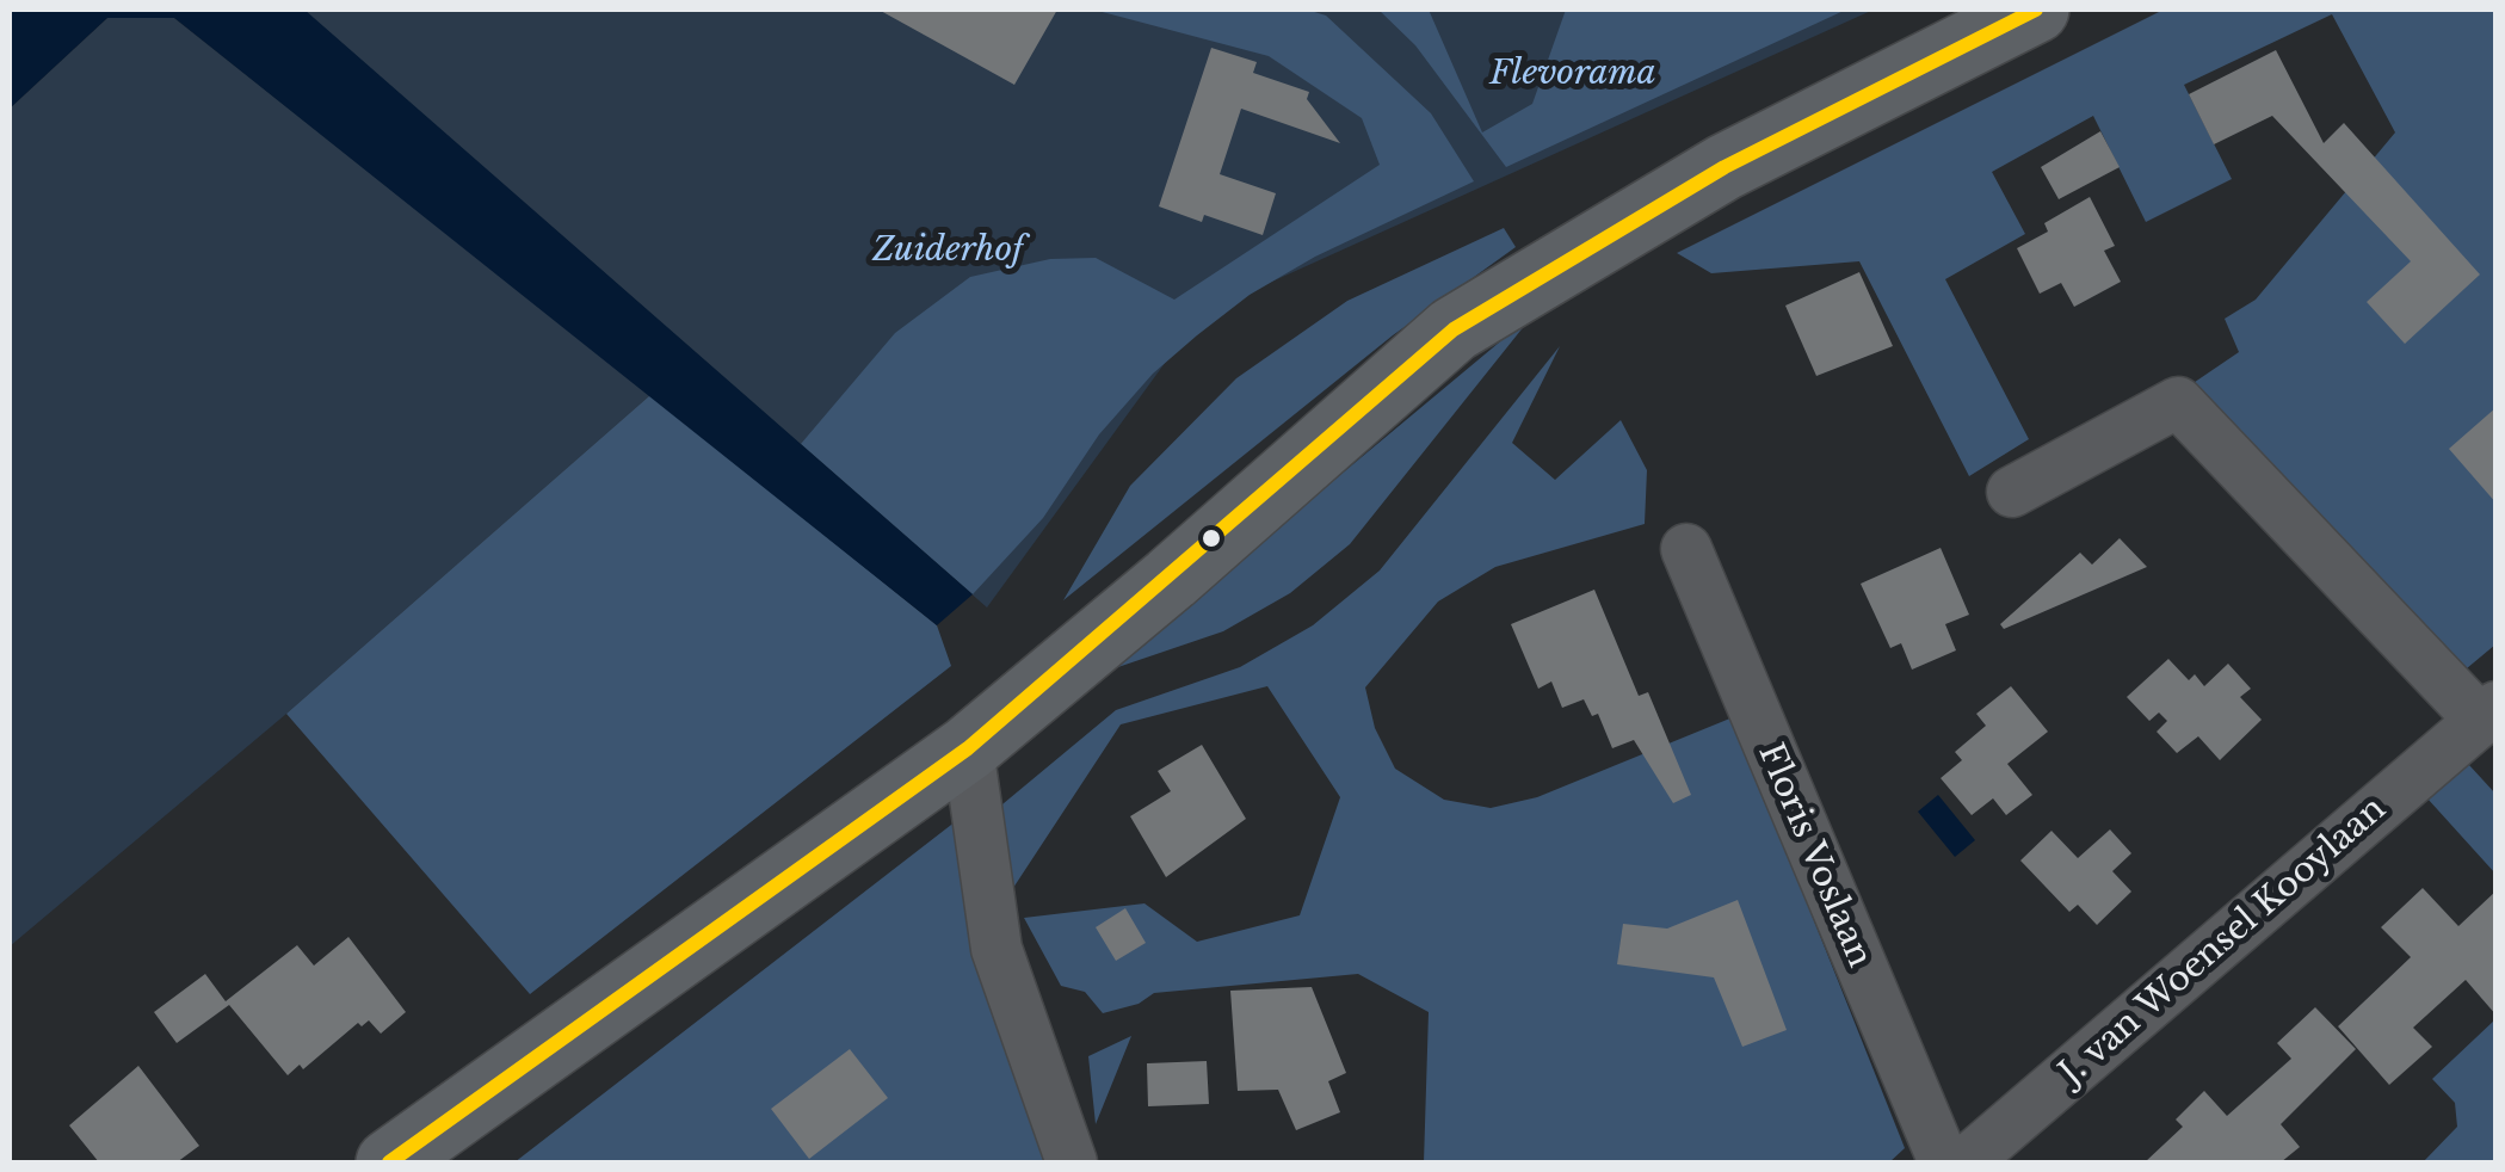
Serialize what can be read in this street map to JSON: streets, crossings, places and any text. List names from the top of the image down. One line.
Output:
{"streets":{"street":["Floris Voslaan","J. van Woensel Kooylaan"]},"parks":["Flevorama","Zuiderhof"]}
